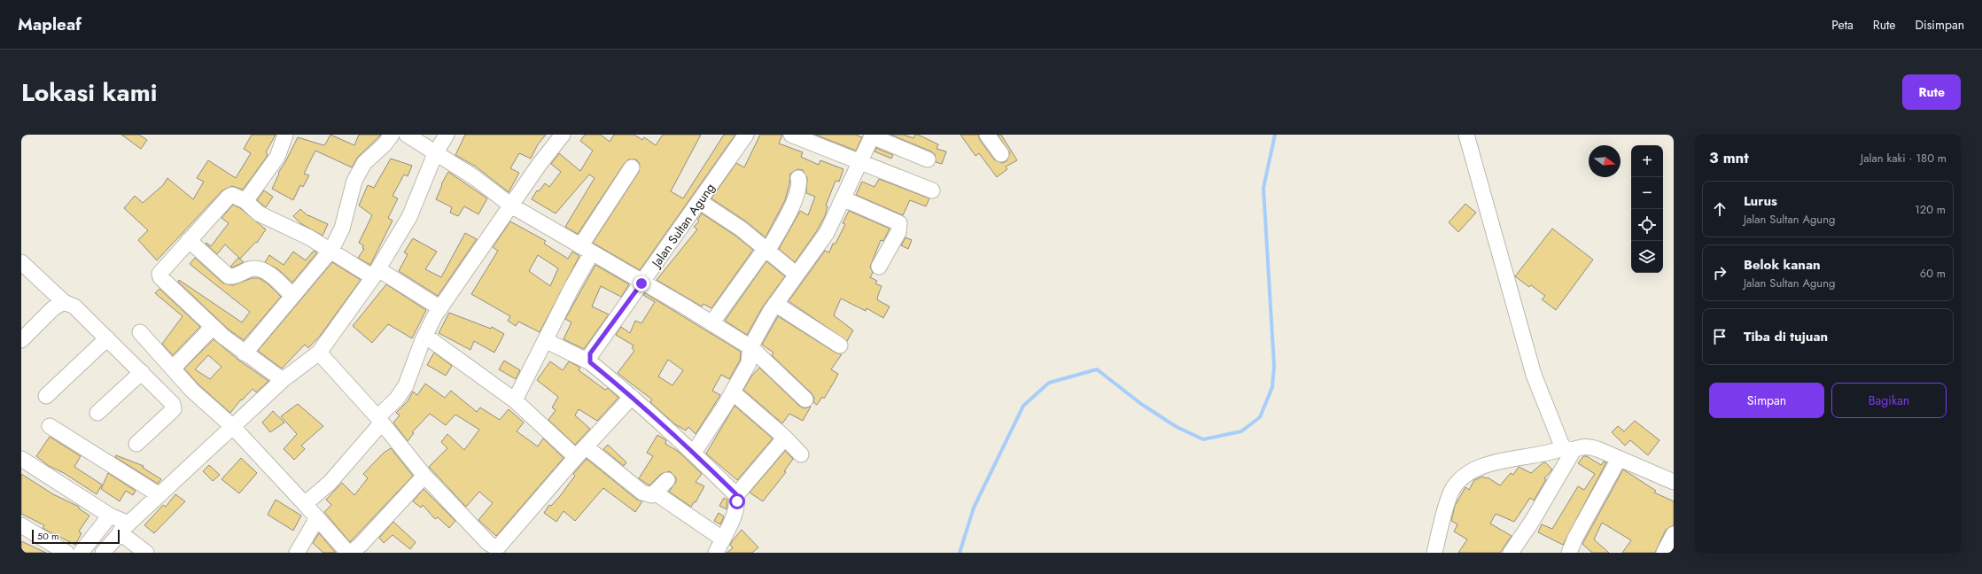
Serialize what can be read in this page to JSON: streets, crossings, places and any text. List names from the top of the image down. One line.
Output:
{"streets":{"street":["Jalan Sultan Agung"]},"scale_bar":"50 m","north":"right","page":{"header":"Mapleaf","nav":["Peta","Rute","Disimpan"],"title":"Lokasi kami","buttons":["Rute",["Simpan","Bagikan"]],"heading":["3 mnt","Jalan kaki · 180 m"],"map_buttons":["+","−"],"list":[["Lurus","Jalan Sultan Agung","120 m"],["Belok kanan","Jalan Sultan Agung","60 m"],"Tiba di tujuan"],"scale":"50 m"}}
